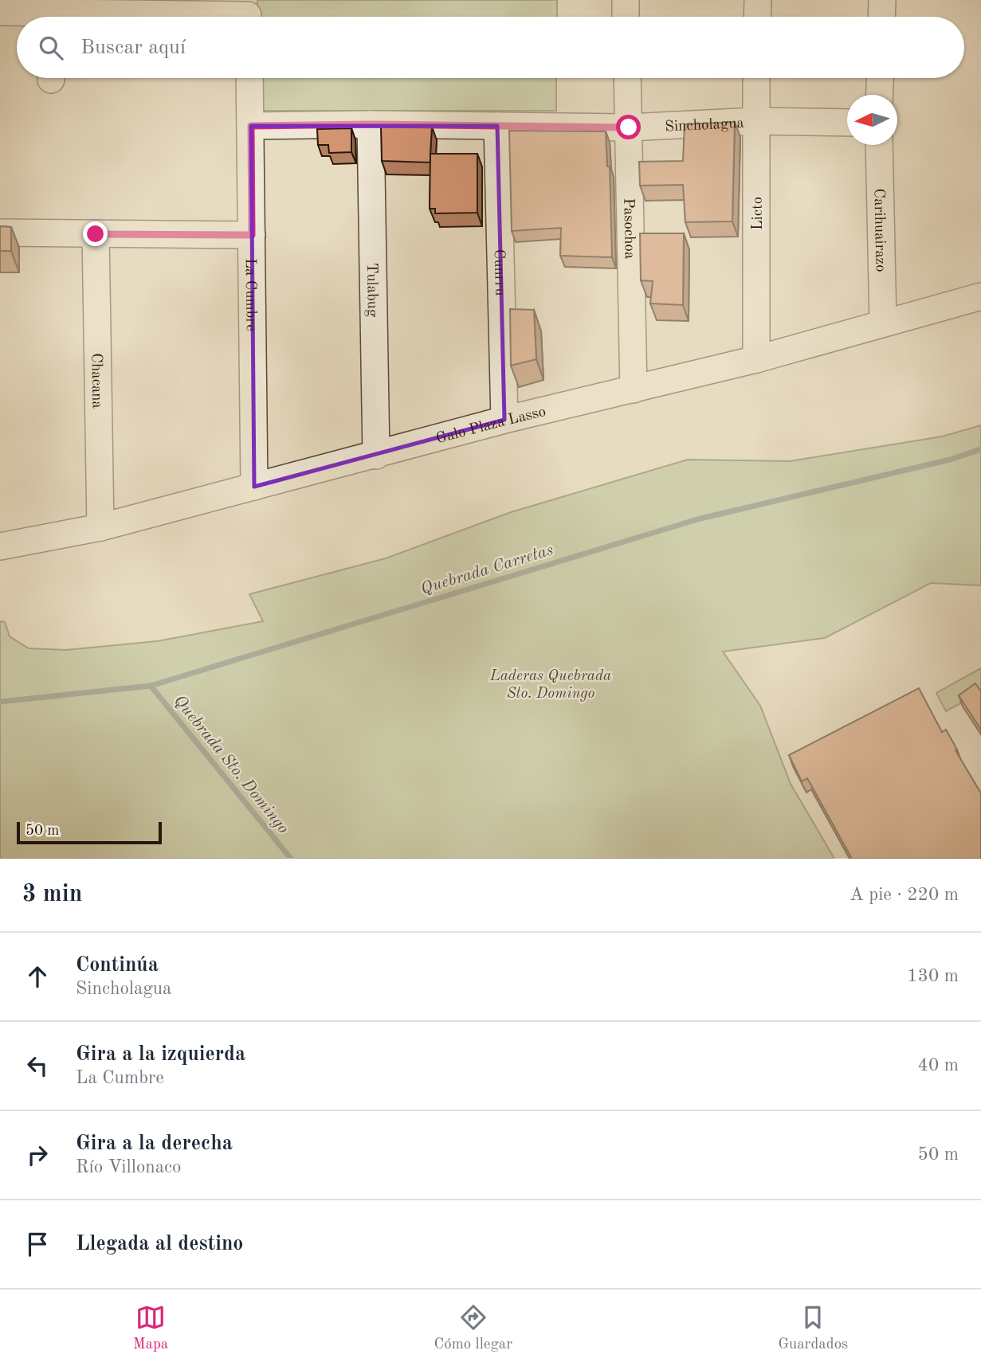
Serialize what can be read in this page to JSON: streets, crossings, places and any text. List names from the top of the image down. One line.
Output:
{"streets":{"street":["Sincholagua","Licto","Pasochoa","Carihuairazo","Cunrru","Tulabug","La Cumbre","Chacana","Galo Plaza Lasso"]},"crossings":[["Sincholagua","Licto"],["Sincholagua","Pasochoa"],["Sincholagua","Cunrru"],["Sincholagua","Tulabug"],["Sincholagua","La Cumbre"],["Licto","Galo Plaza Lasso"],["Pasochoa","Galo Plaza Lasso"],["Carihuairazo","Galo Plaza Lasso"],["Cunrru","Galo Plaza Lasso"],["Tulabug","Galo Plaza Lasso"],["La Cumbre","Galo Plaza Lasso"],["Chacana","Galo Plaza Lasso"]],"water":["Quebrada Carretas","Quebrada Sto. Domingo"],"parks":["Laderas Quebrada Sto. Domingo"],"scale_bar":"50 m","north":"left","page":{"search":"Buscar aquí","scale":"50 m","heading":["3 min","A pie · 220 m"],"list":[["Continúa","Sincholagua","130 m"],["Gira a la izquierda","La Cumbre","40 m"],["Gira a la derecha","Río Villonaco","50 m"],"Llegada al destino"],"nav":["Mapa","Cómo llegar","Guardados"]}}
